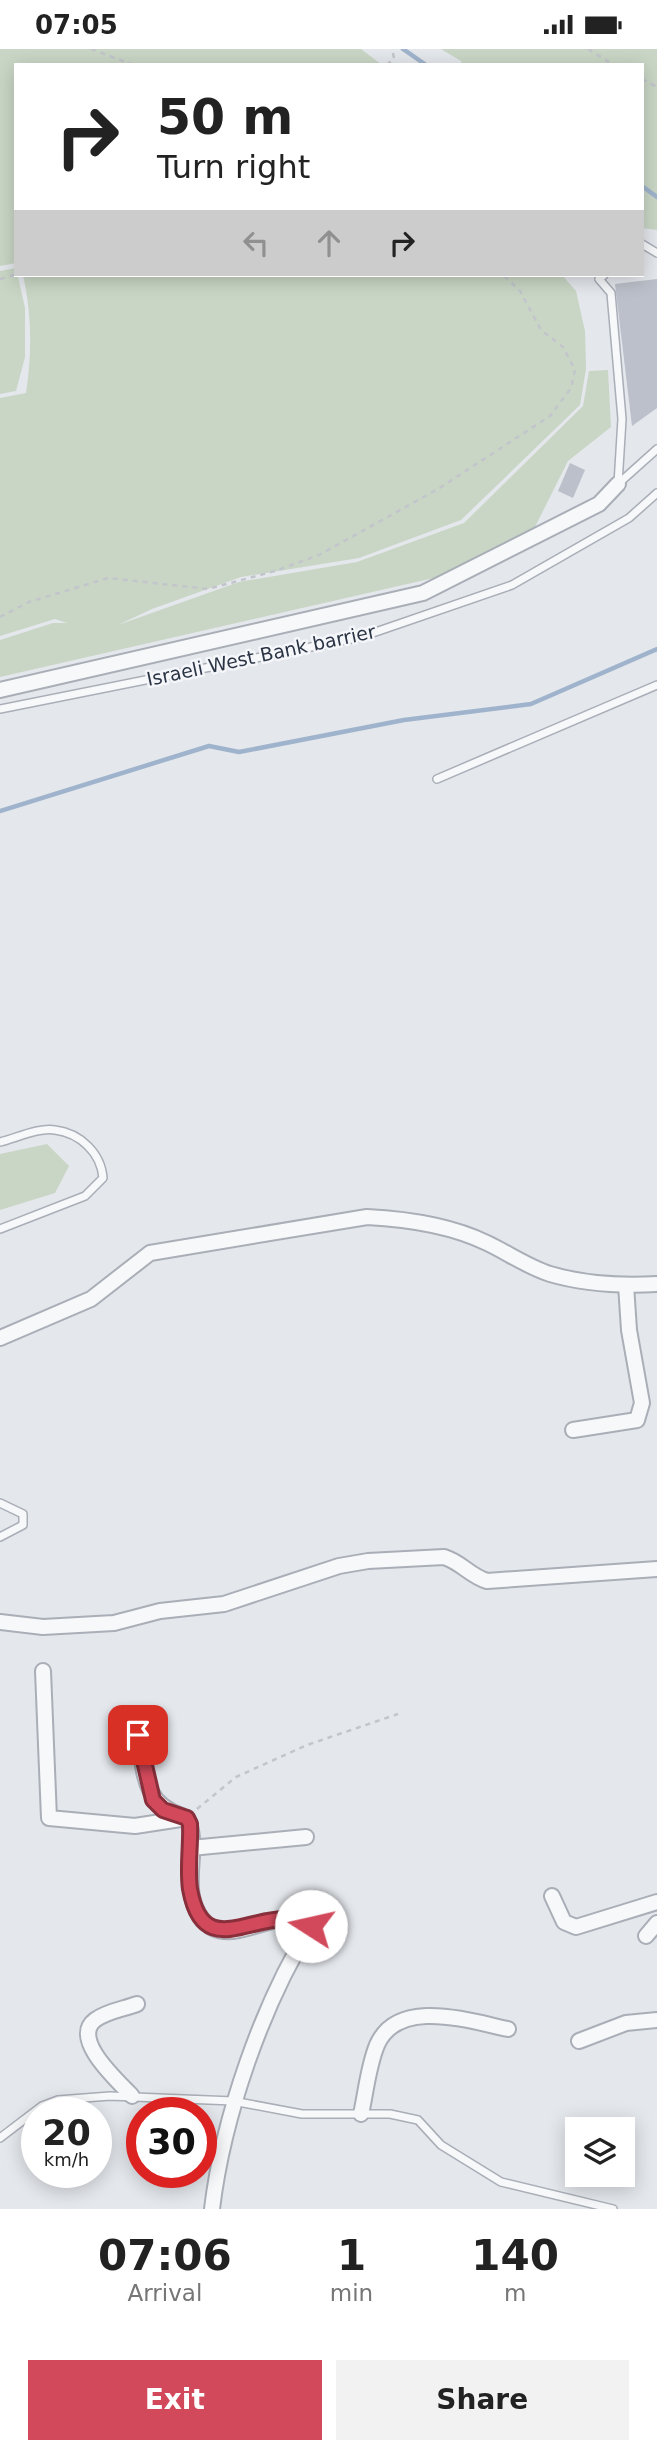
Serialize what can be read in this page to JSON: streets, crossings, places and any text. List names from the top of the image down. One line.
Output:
{"streets":{"lane":["Israeli West Bank barrier"]},"page":{"status":"07:05","turn":["50 m","Turn right"],"speed":"20 km/h","limit":"30","eta":["07:06","Arrival","1","min","140","m"],"buttons":["Exit","Share"]}}
